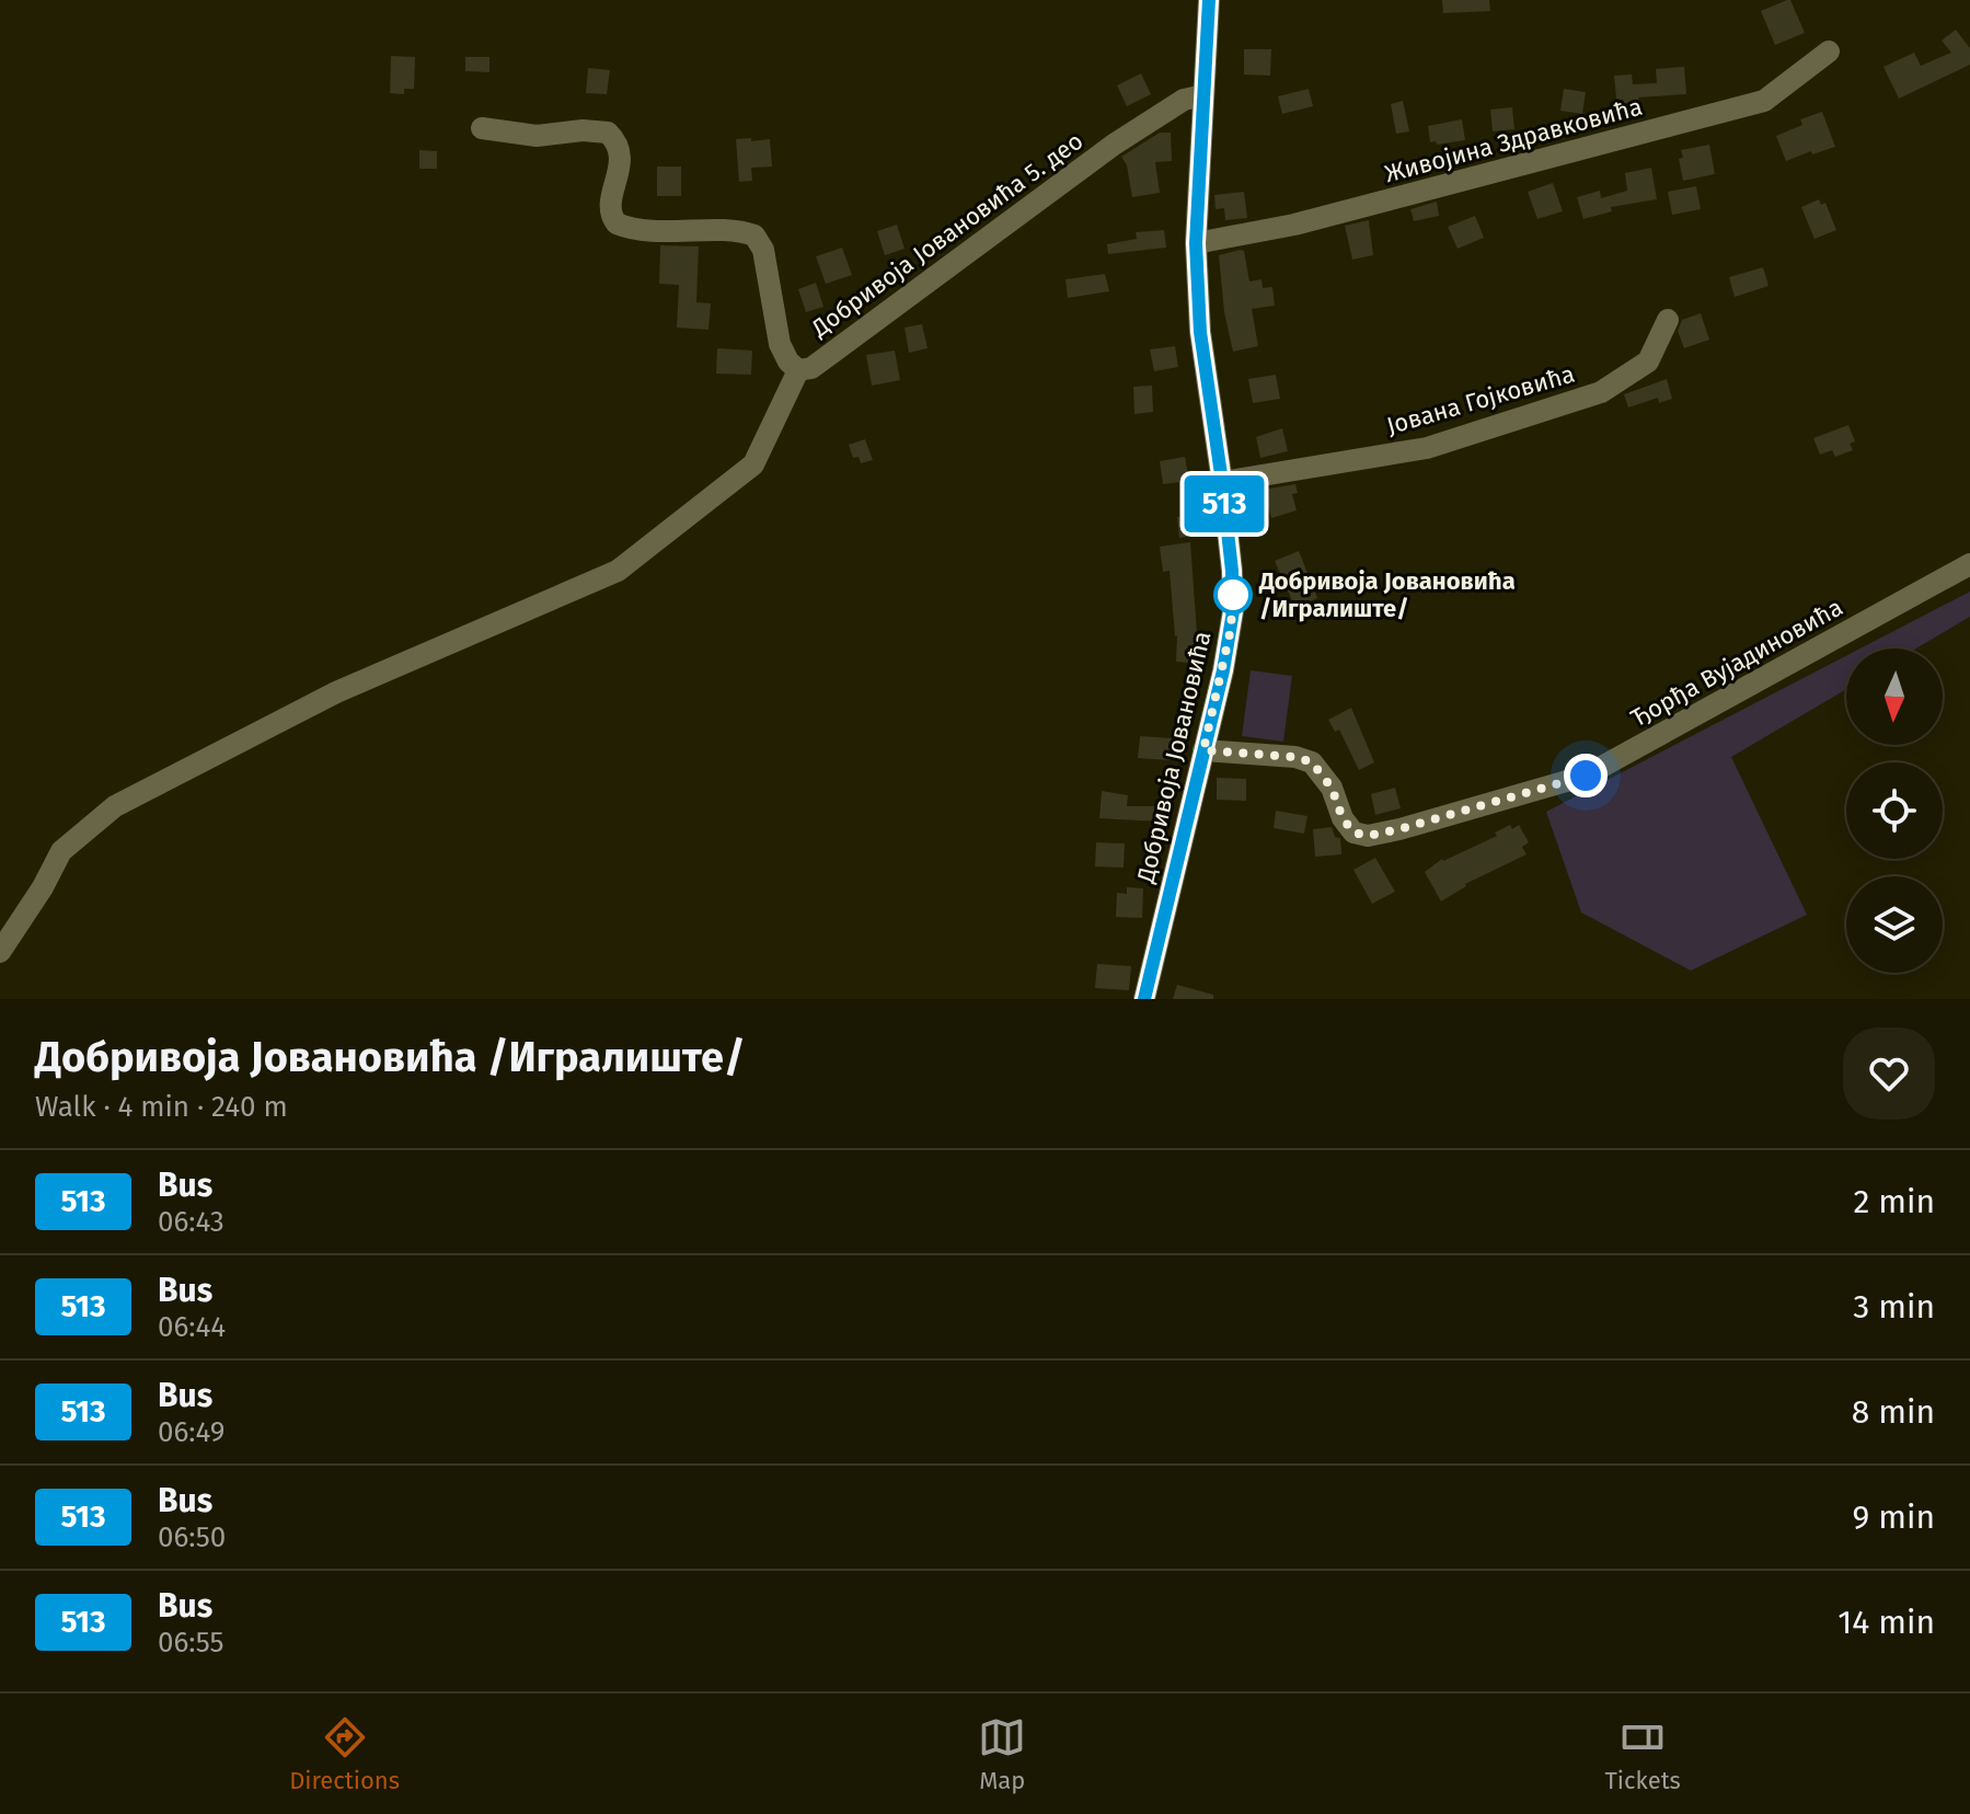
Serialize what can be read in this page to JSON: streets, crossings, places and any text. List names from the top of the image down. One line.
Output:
{"streets":{"street":["Живојина Здравковића","Добривоја Јовановића 5. део","Јована Гојковића","Ђорђа Вујадиновића","Добривоја Јовановића"]},"crossings":[["Живојина Здравковића","Добривоја Јовановића"],["Добривоја Јовановића 5. део","Добривоја Јовановића"],["Јована Гојковића","Добривоја Јовановића"],["Ђорђа Вујадиновића","Добривоја Јовановића"]],"places":["Добривоја Јовановића /Игралиште/"],"lines":["bus line 513"],"north":"bottom","page":{"on_map":"513","heading":["Добривоја Јовановића /Игралиште/","Walk · 4 min · 240 m"],"list":[{"mark":"513","name":"Bus","note":"06:43","value":"2 min"},{"mark":"513","name":"Bus","note":"06:44","value":"3 min"},{"mark":"513","name":"Bus","note":"06:49","value":"8 min"},{"mark":"513","name":"Bus","note":"06:50","value":"9 min"},{"mark":"513","name":"Bus","note":"06:55","value":"14 min"}],"tabs":["Directions","Map","Tickets"]}}
